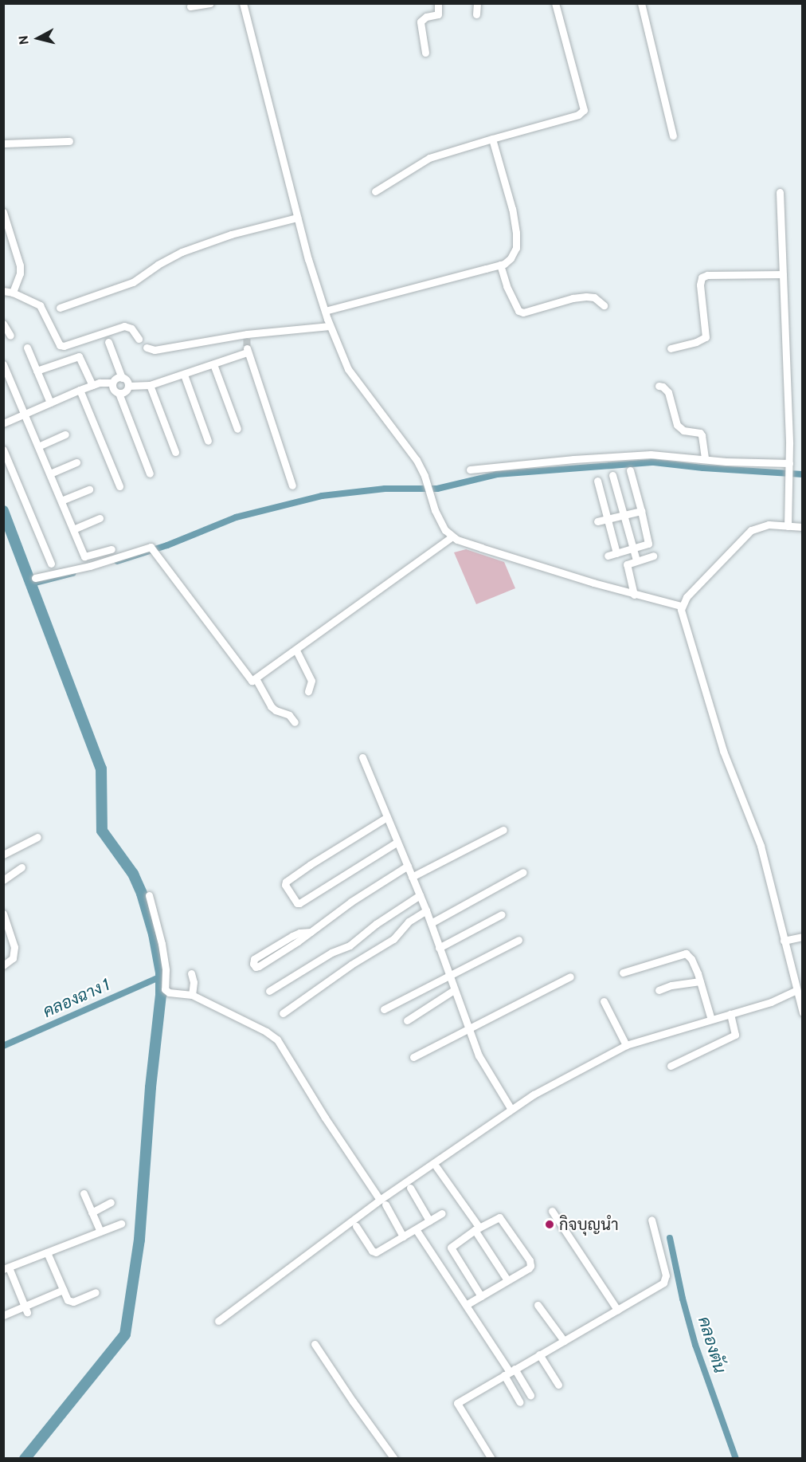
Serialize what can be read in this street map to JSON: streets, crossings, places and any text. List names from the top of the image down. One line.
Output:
{"water":["คลองฉาง 1","คลองตัน"],"places":["กิจบุญนำ"],"north":"left"}
